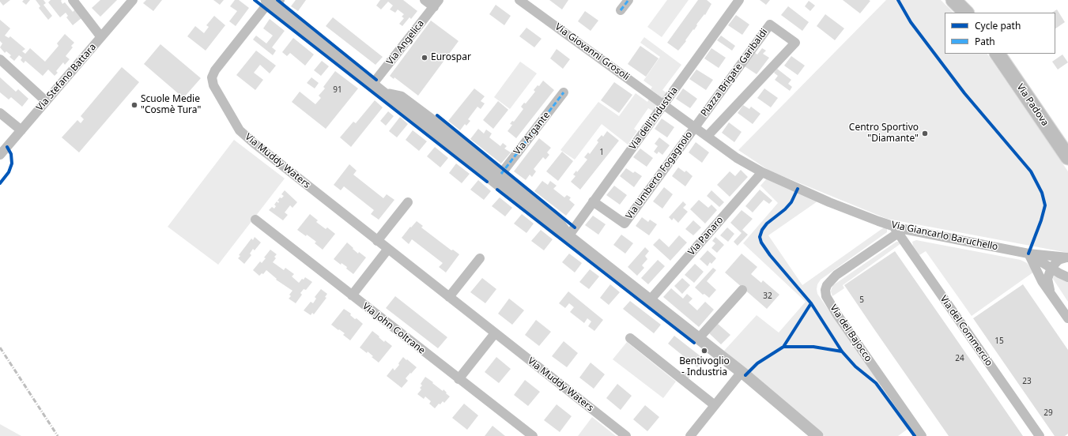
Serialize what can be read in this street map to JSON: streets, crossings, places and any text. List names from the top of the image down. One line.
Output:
{"streets":{"main road":["Via Padova"],"street":["Via Angelica","Via Giovanni Grosoli","Piazza Brigate Garibaldi","Via Stefano Battara","Via dell'Industria","Via Argante","Via Muddy Waters","Via Umberto Fogagnolo","Via Panaro","Via Giancarlo Baruchello","Via John Coltrane","Via del Commercio","Via del Bajocco"]},"crossings":[["Via Giovanni Grosoli","Via dell'Industria"],["Via Giovanni Grosoli","Via Giancarlo Baruchello"],["Piazza Brigate Garibaldi","Via Umberto Fogagnolo"],["Piazza Brigate Garibaldi","Via Giancarlo Baruchello"],["Via dell'Industria","Via Umberto Fogagnolo"],["Via dell'Industria","Via Giancarlo Baruchello"],["Via Umberto Fogagnolo","Via Giancarlo Baruchello"],["Via Panaro","Via Giancarlo Baruchello"],["Via Giancarlo Baruchello","Via del Commercio"],["Via Giancarlo Baruchello","Via del Bajocco"],["Via del Commercio","Via del Bajocco"]],"places":["Eurospar","Scuole Medie \"Cosmè Tura\"","Centro Sportivo \"Diamante\"","Bentivoglio - Industria"],"house_numbers":["91","1","32","5","15","24","23","29"],"legend":["Cycle path","Path"]}
